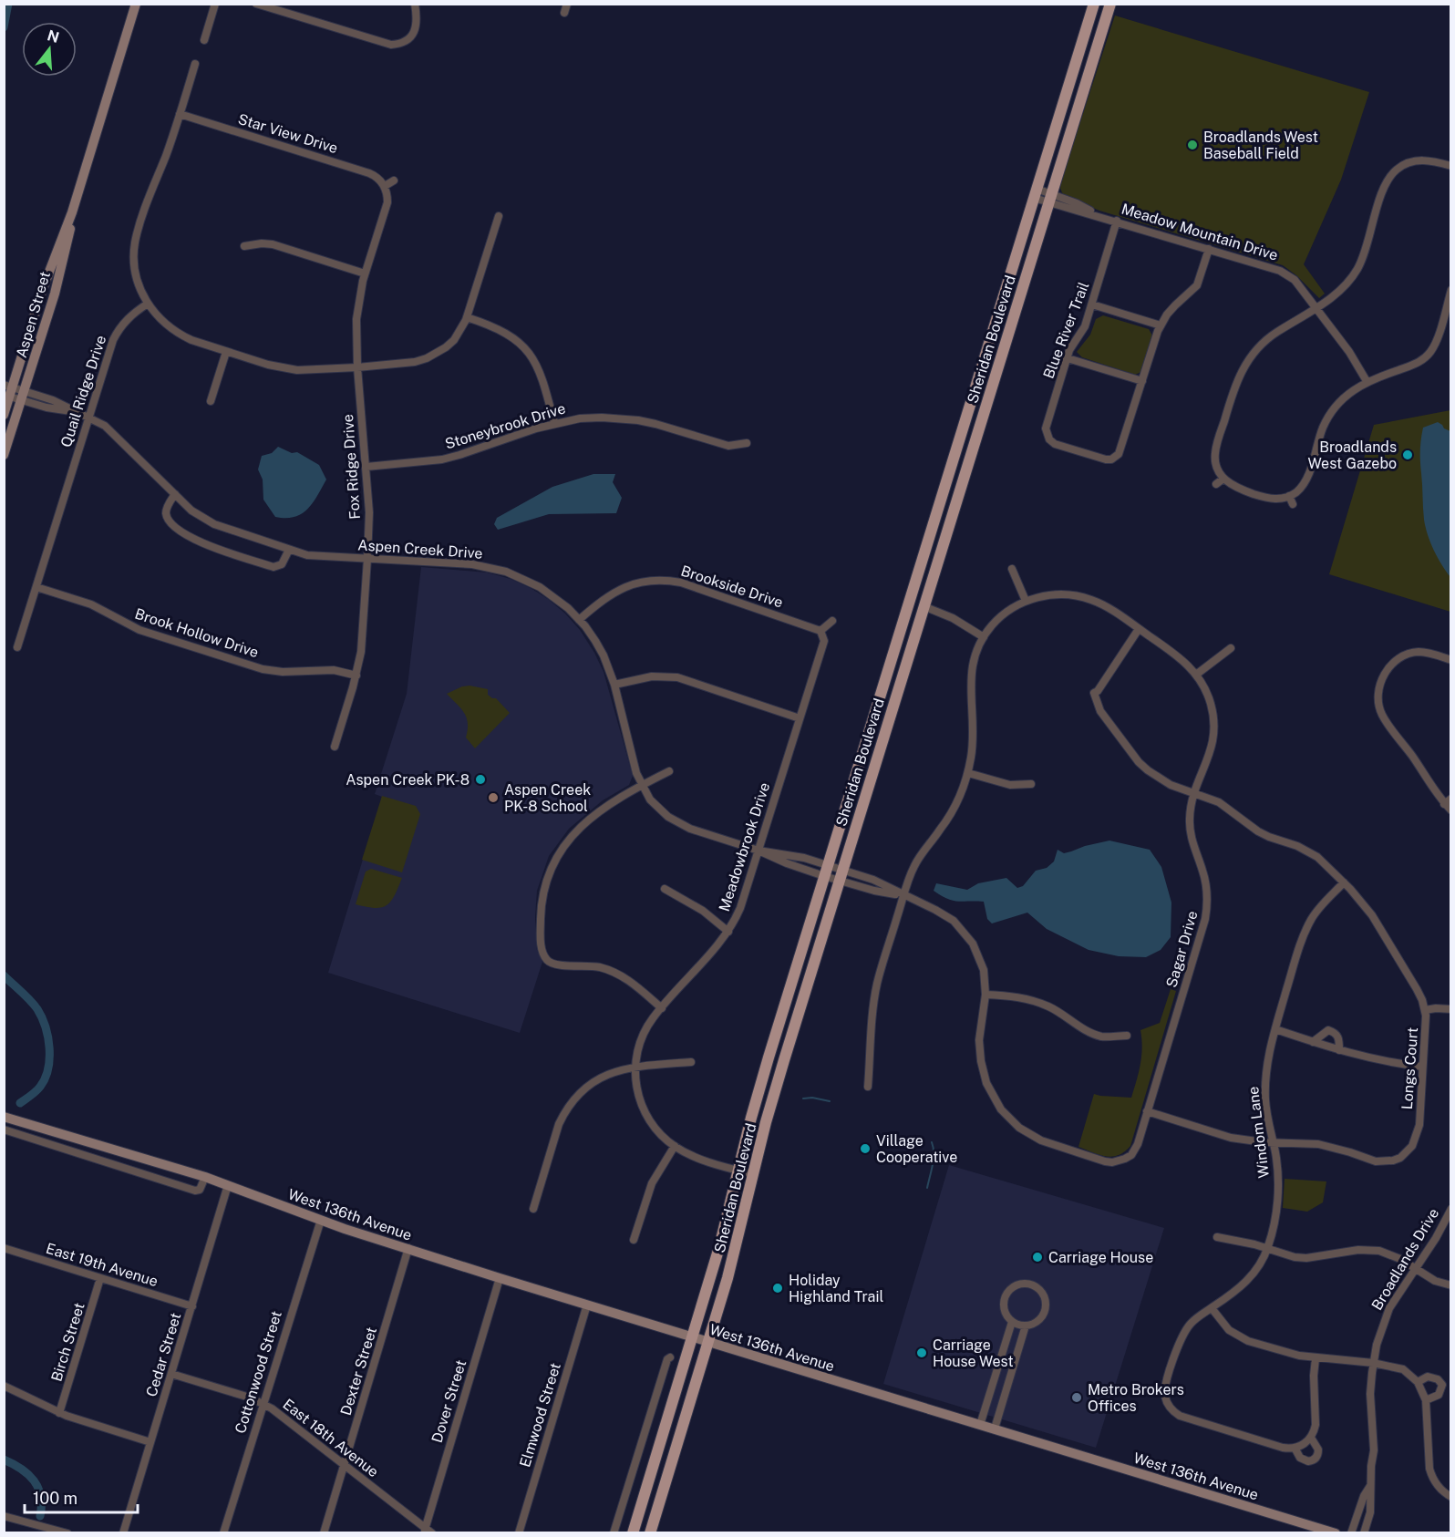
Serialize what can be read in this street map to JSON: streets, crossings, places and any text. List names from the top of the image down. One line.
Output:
{"streets":{"main road":["Aspen Street","Sheridan Boulevard","West 136th Avenue"],"street":["Star View Drive","Meadow Mountain Drive","Blue River Trail","Quail Ridge Drive","Stoneybrook Drive","Fox Ridge Drive","Aspen Creek Drive","Brookside Drive","Brook Hollow Drive","Meadowbrook Drive","Sagar Drive","Longs Court","Windom Lane","Broadlands Drive","East 19th Avenue","Birch Street","Cedar Street","Dexter Street","Cottonwood Street","Dover Street","Elmwood Street","East 18th Avenue"]},"crossings":[["Star View Drive","Fox Ridge Drive"],["Meadow Mountain Drive","Blue River Trail"],["Meadow Mountain Drive","Sheridan Boulevard"],["Aspen Street","Aspen Creek Drive"],["Sheridan Boulevard","Aspen Creek Drive"],["Sheridan Boulevard","Meadowbrook Drive"],["Sheridan Boulevard","West 136th Avenue"],["Quail Ridge Drive","Aspen Creek Drive"],["Quail Ridge Drive","Brook Hollow Drive"],["Stoneybrook Drive","Fox Ridge Drive"],["Fox Ridge Drive","Aspen Creek Drive"],["Fox Ridge Drive","Brook Hollow Drive"],["Aspen Creek Drive","Brookside Drive"],["Aspen Creek Drive","Meadowbrook Drive"],["Brookside Drive","Meadowbrook Drive"],["Sagar Drive","Longs Court"],["Longs Court","Windom Lane"],["West 136th Avenue","Cedar Street"],["West 136th Avenue","Dexter Street"],["West 136th Avenue","Cottonwood Street"],["West 136th Avenue","Dover Street"],["West 136th Avenue","Elmwood Street"],["East 19th Avenue","Birch Street"],["East 19th Avenue","Cedar Street"],["Cedar Street","East 18th Avenue"],["Dexter Street","East 18th Avenue"],["Cottonwood Street","East 18th Avenue"],["Dover Street","East 18th Avenue"]],"places":["Broadlands West Baseball Field","Broadlands West Gazebo","Aspen Creek PK-8","Aspen Creek PK-8 School","Village Cooperative","Carriage House","Holiday Highland Trail","Carriage House West","Metro Brokers Offices"],"scale_bar":"100 m","north":"top"}
